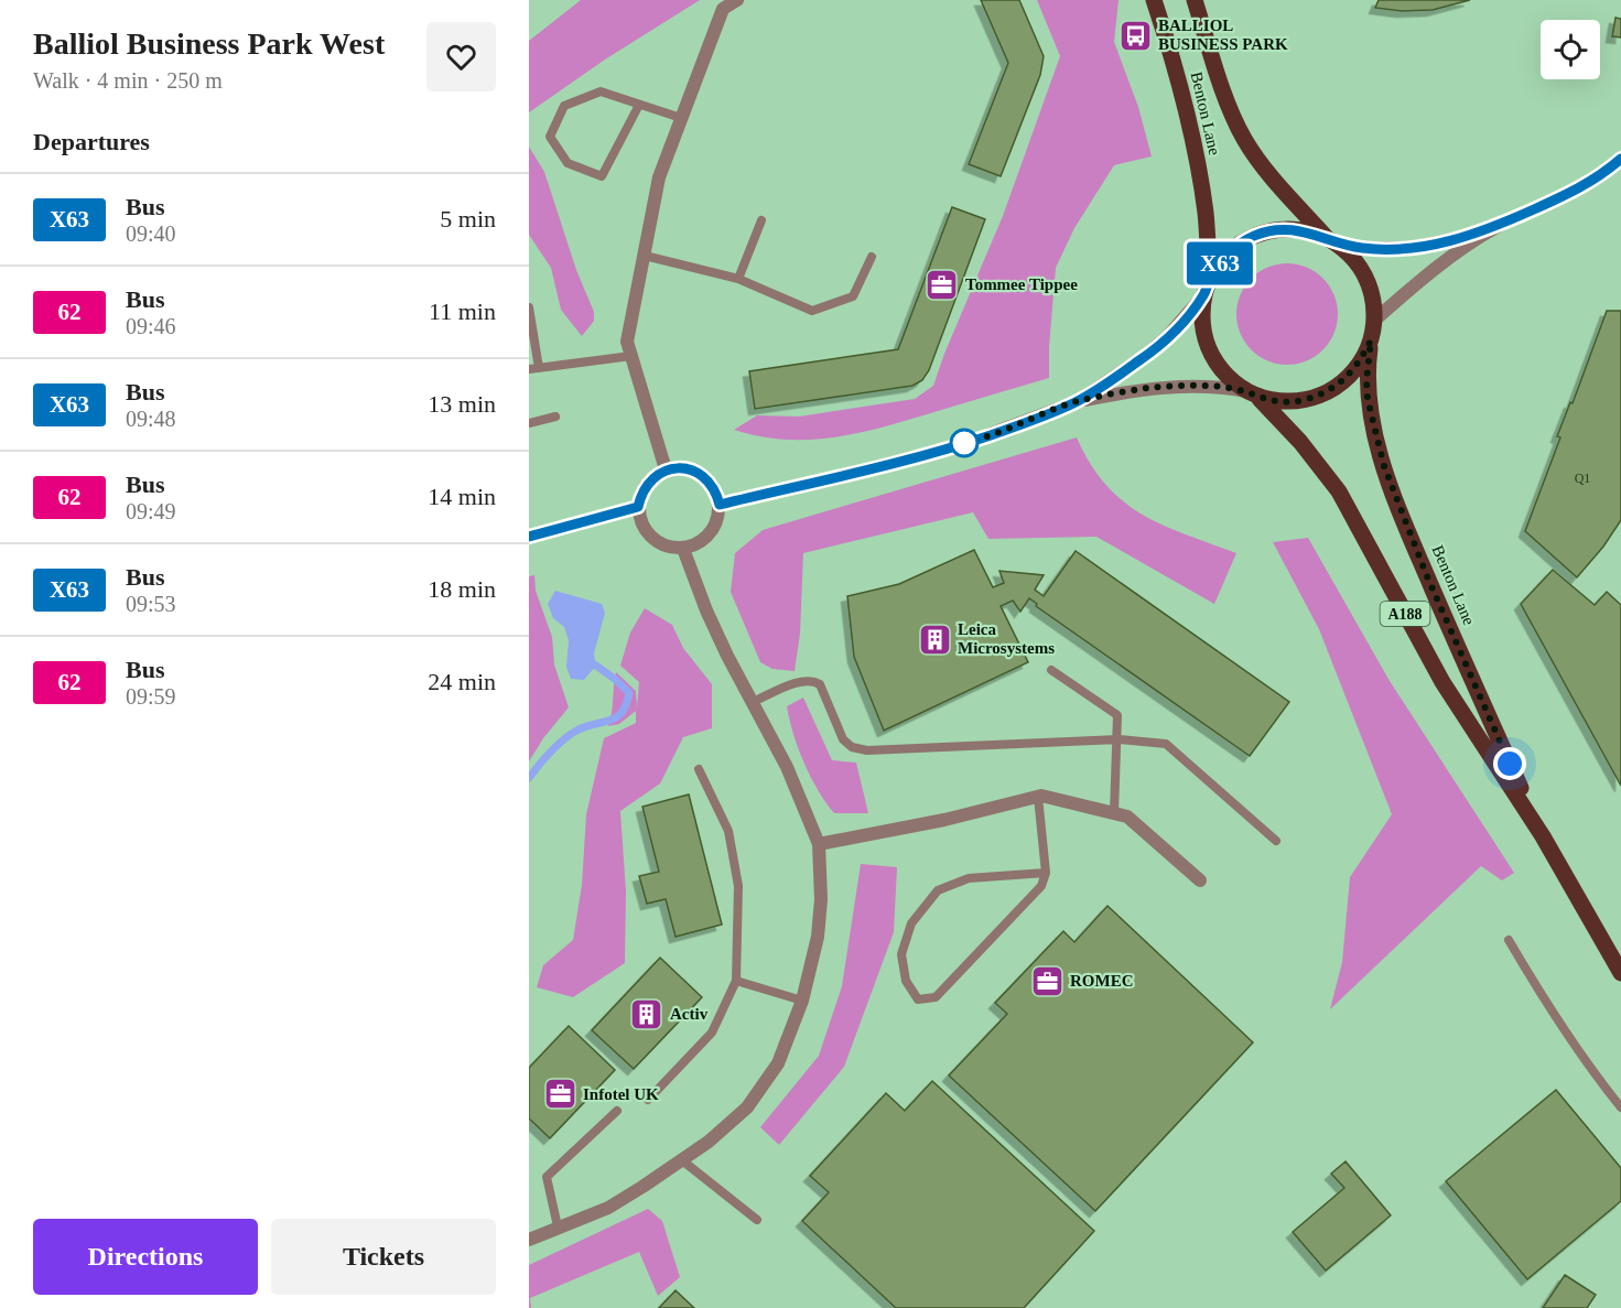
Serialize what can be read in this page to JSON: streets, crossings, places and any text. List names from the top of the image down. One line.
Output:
{"streets":{"main road":["Benton Lane","A188"]},"crossings":[["Benton Lane","A188"]],"places":{"bus stop":["BALLIOL BUSINESS PARK"],"office":["Tommee Tippee","ROMEC","Infotel UK"],"building":["Leica Microsystems","Activ"]},"lines":["bus line X63"],"house_numbers":["Q1"],"page":{"heading":[["Balliol Business Park West","Walk · 4 min · 250 m"],"Departures"],"on_map":"X63","list":[{"mark":"X63","name":"Bus","note":"09:40","value":"5 min"},{"mark":"62","name":"Bus","note":"09:46","value":"11 min"},{"mark":"X63","name":"Bus","note":"09:48","value":"13 min"},{"mark":"62","name":"Bus","note":"09:49","value":"14 min"},{"mark":"X63","name":"Bus","note":"09:53","value":"18 min"},{"mark":"62","name":"Bus","note":"09:59","value":"24 min"}],"buttons":["Directions","Tickets"]}}
